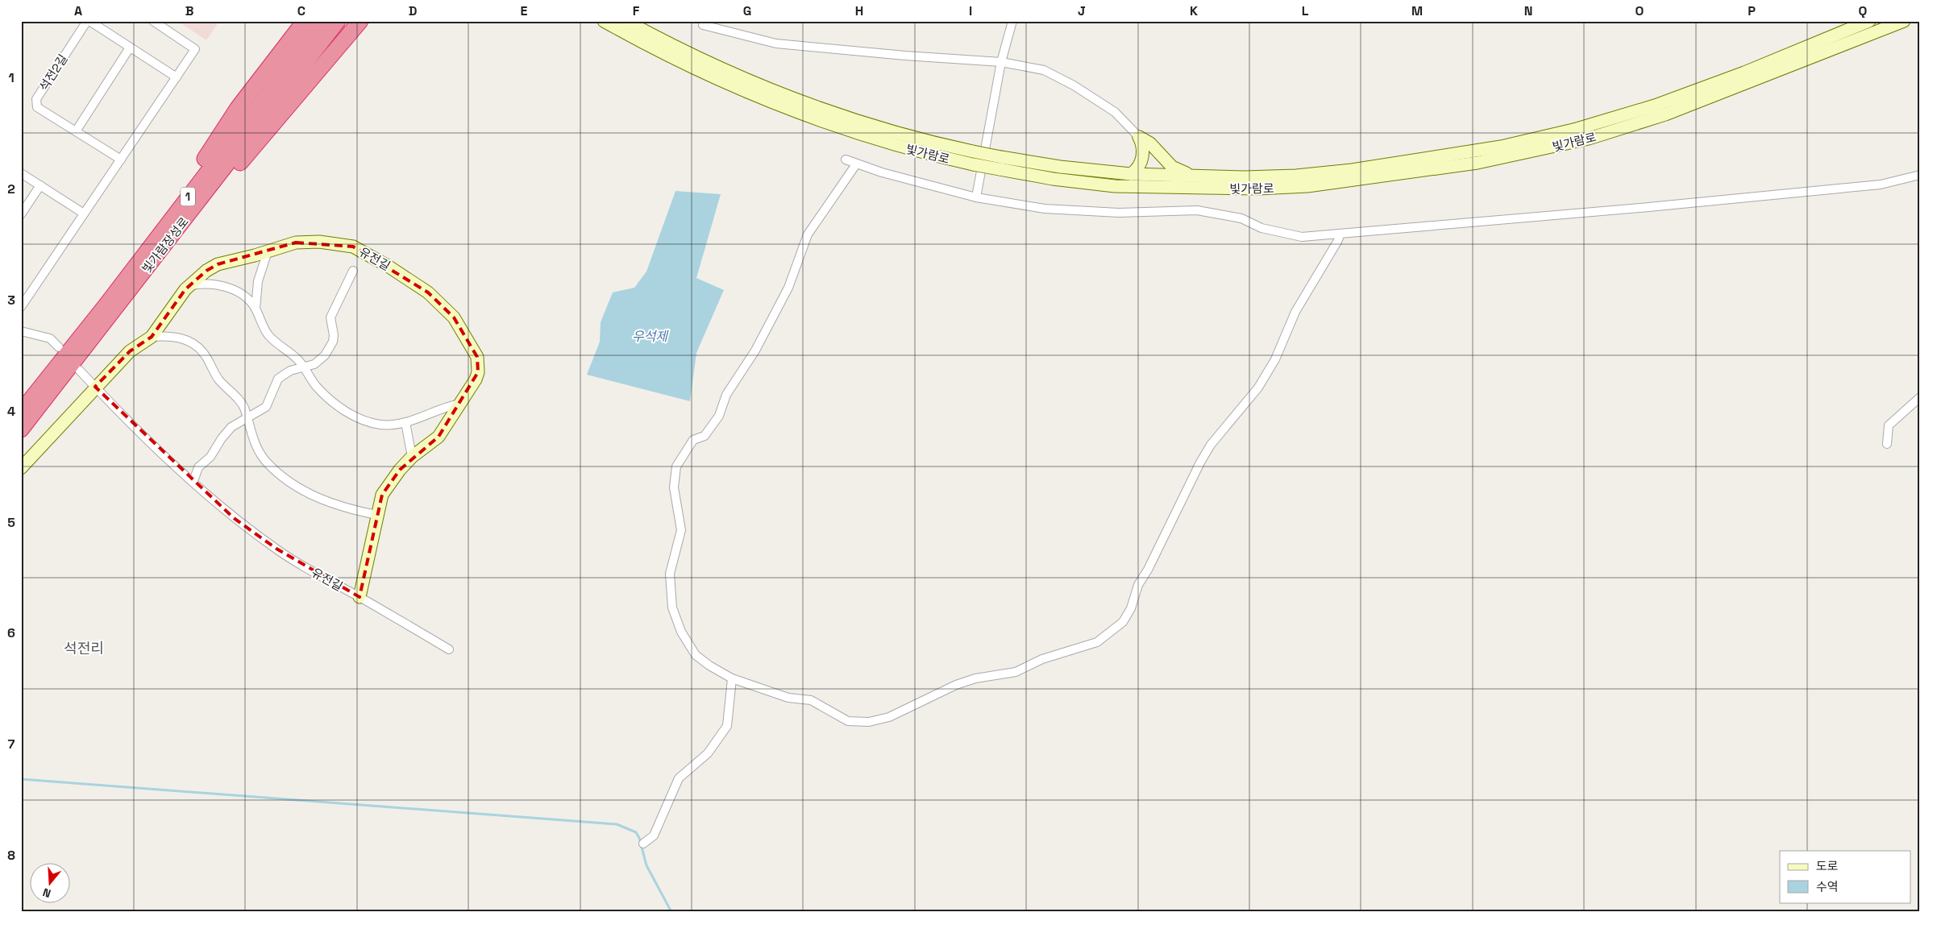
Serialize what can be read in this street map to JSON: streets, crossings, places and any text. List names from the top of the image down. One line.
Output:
{"streets":{"highway":["1","빛가람장성로"],"main road":["빛가람로","유전길"],"street":["석전2길"]},"districts":["석전리"],"water":["우석제"],"legend":["도로","수역"],"north":"bottom","grid":{"columns":["A","B","C","D","E","F","G","H","I","J","K","L","M","N","O","P","Q"],"rows":["1","2","3","4","5","6","7","8"]}}
